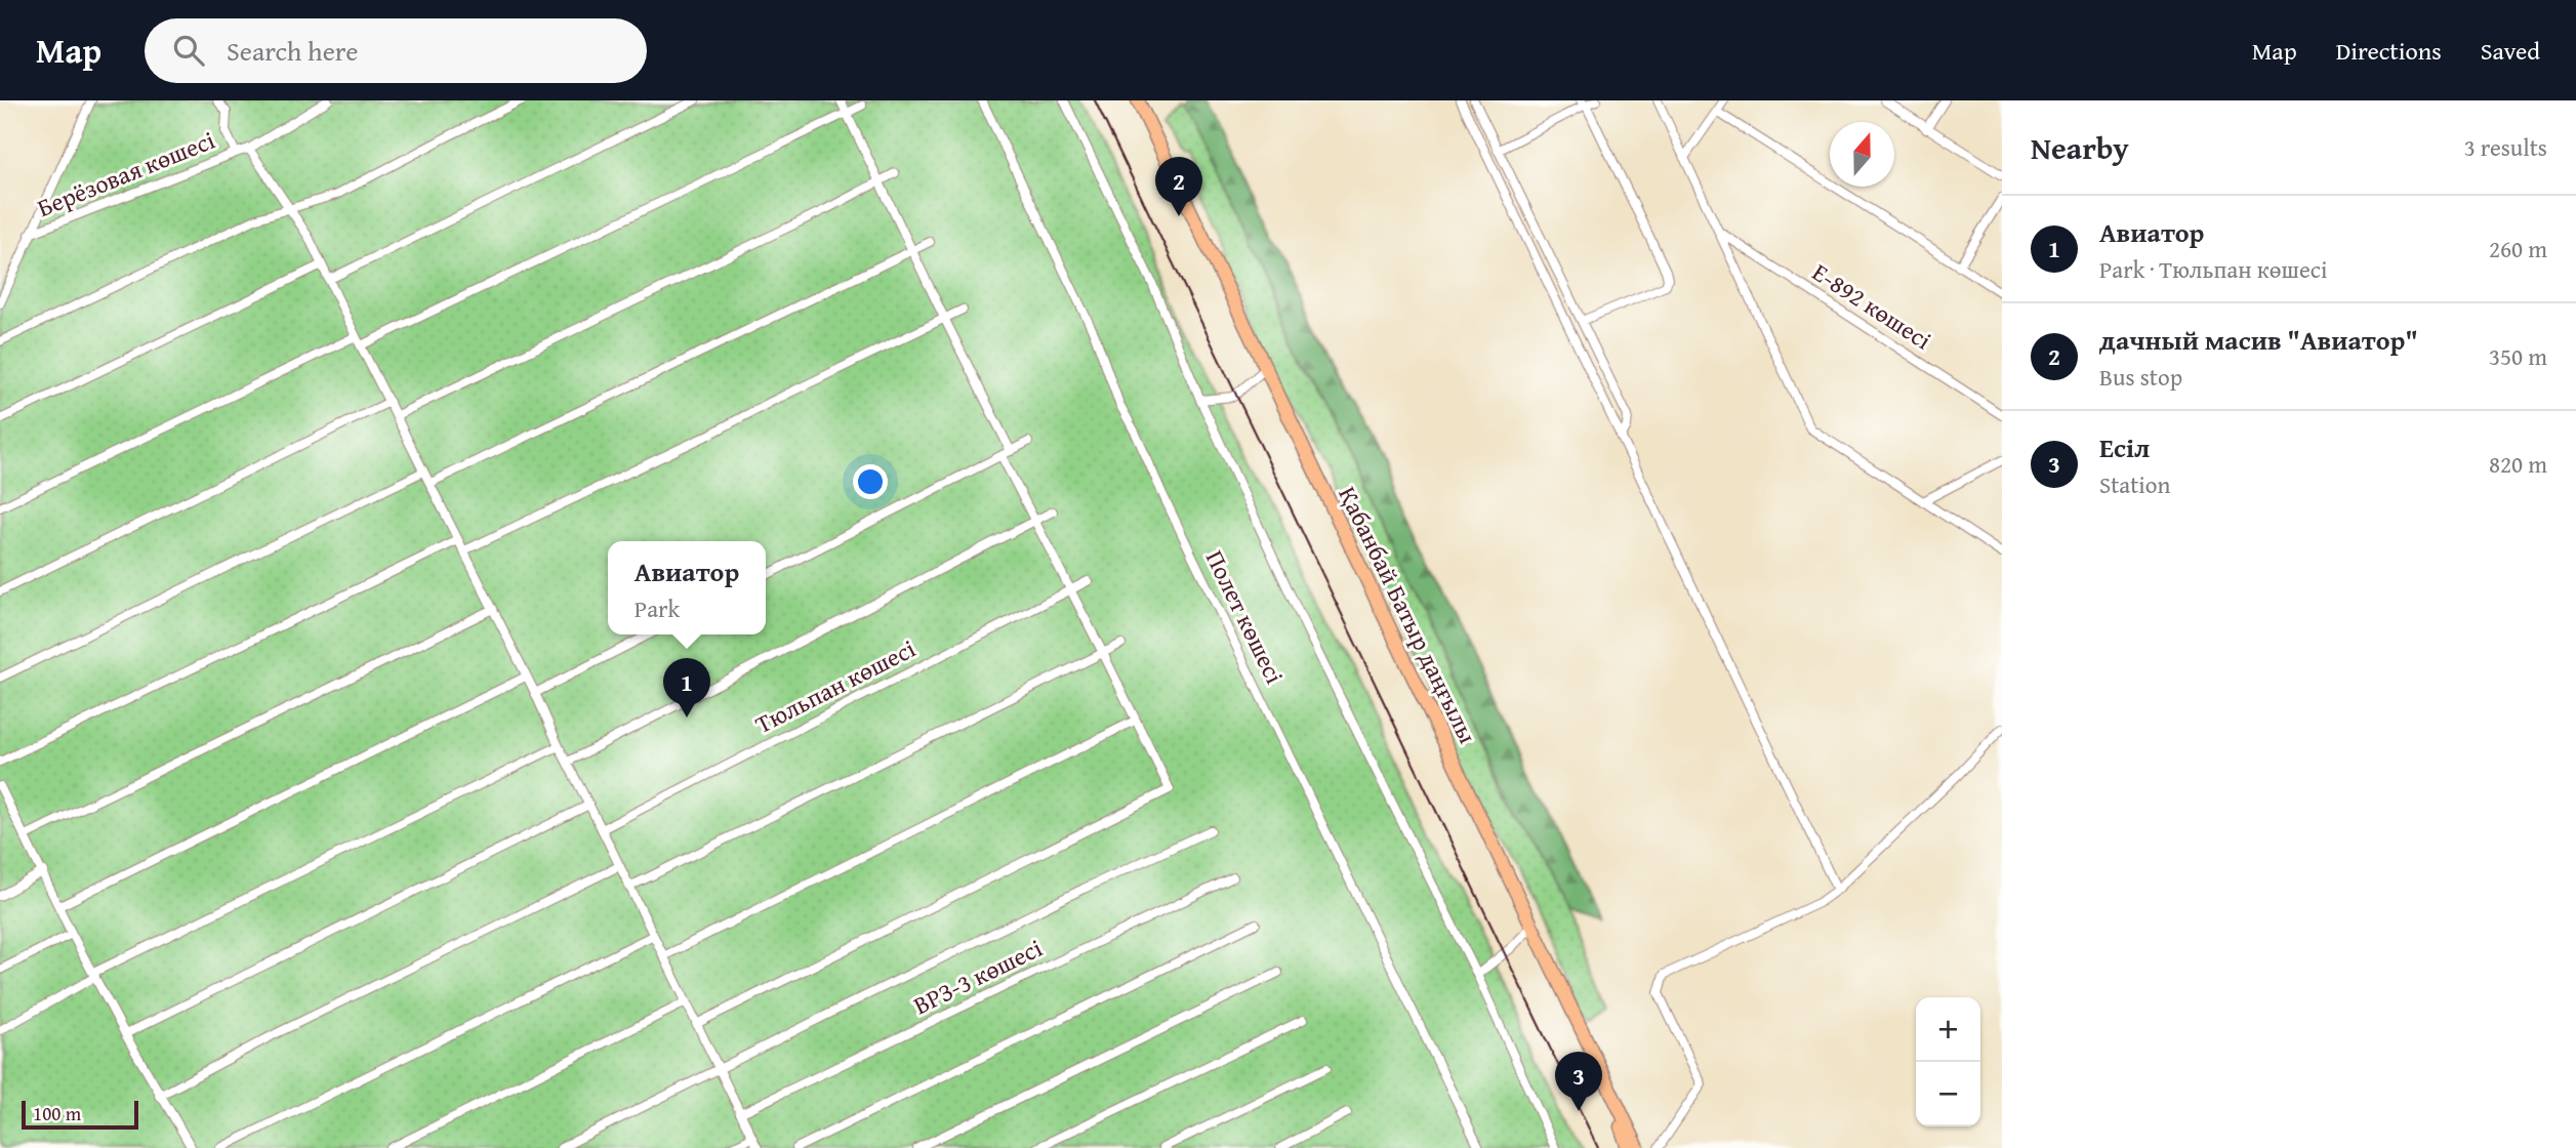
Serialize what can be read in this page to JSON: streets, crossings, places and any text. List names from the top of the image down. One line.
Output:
{"streets":{"main road":["Қабанбай Батыр даңғылы"],"street":["Берёзовая көшесі","Е-892 көшесі","Полет көшесі","Тюльпан көшесі","ВРЗ-3 көшесі"]},"scale_bar":"100 m","north":"top","page":{"header":"Map","search":"Search here","nav":["Map","Directions","Saved"],"heading":["Nearby","3 results"],"pins":["2","1","3"],"list":[{"mark":"1","name":"Авиатор","note":"Park · Тюльпан көшесі","value":"260 m"},{"mark":"2","name":"дачный масив \"Авиатор\"","note":"Bus stop","value":"350 m"},{"mark":"3","name":"Есіл","note":"Station","value":"820 m"}],"popup":["Авиатор","Park"],"map_buttons":["+","−"],"scale":"100 m"}}
